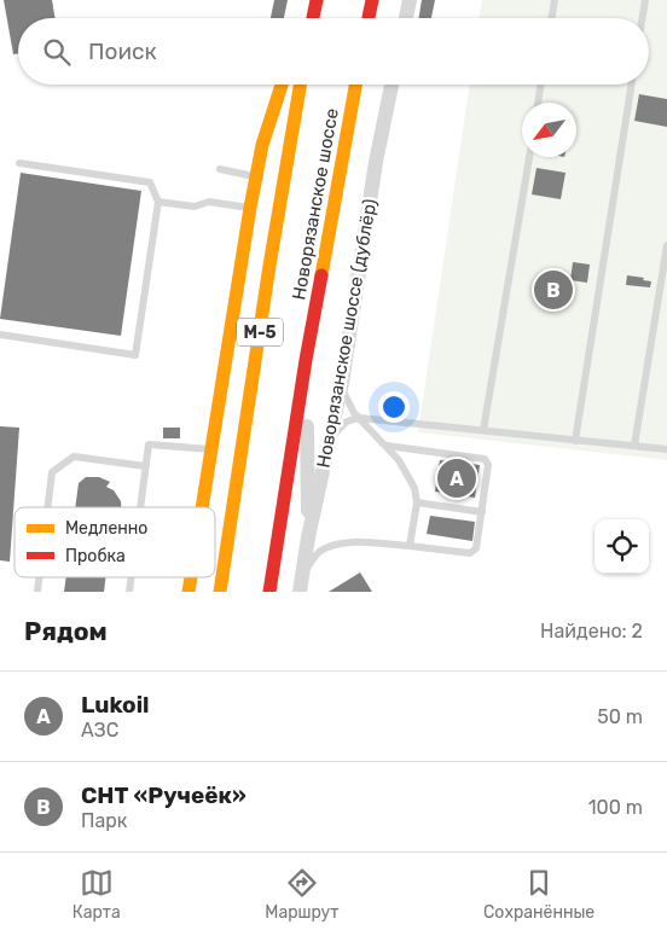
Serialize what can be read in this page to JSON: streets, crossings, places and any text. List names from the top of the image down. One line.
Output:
{"streets":{"main road":["Новорязанское шоссе","М-5"],"street":["Новорязанское шоссе (дублёр)"]},"legend":["Медленно","Пробка"],"north":"bottom left","page":{"search":"Поиск","pins":["B","A"],"heading":["Рядом","Найдено: 2"],"list":[{"mark":"A","name":"Lukoil","note":"АЗС","value":"50 m"},{"mark":"B","name":"СНТ «Ручеёк»","note":"Парк","value":"100 m"}],"nav":["Карта","Маршрут","Сохранённые"]}}
